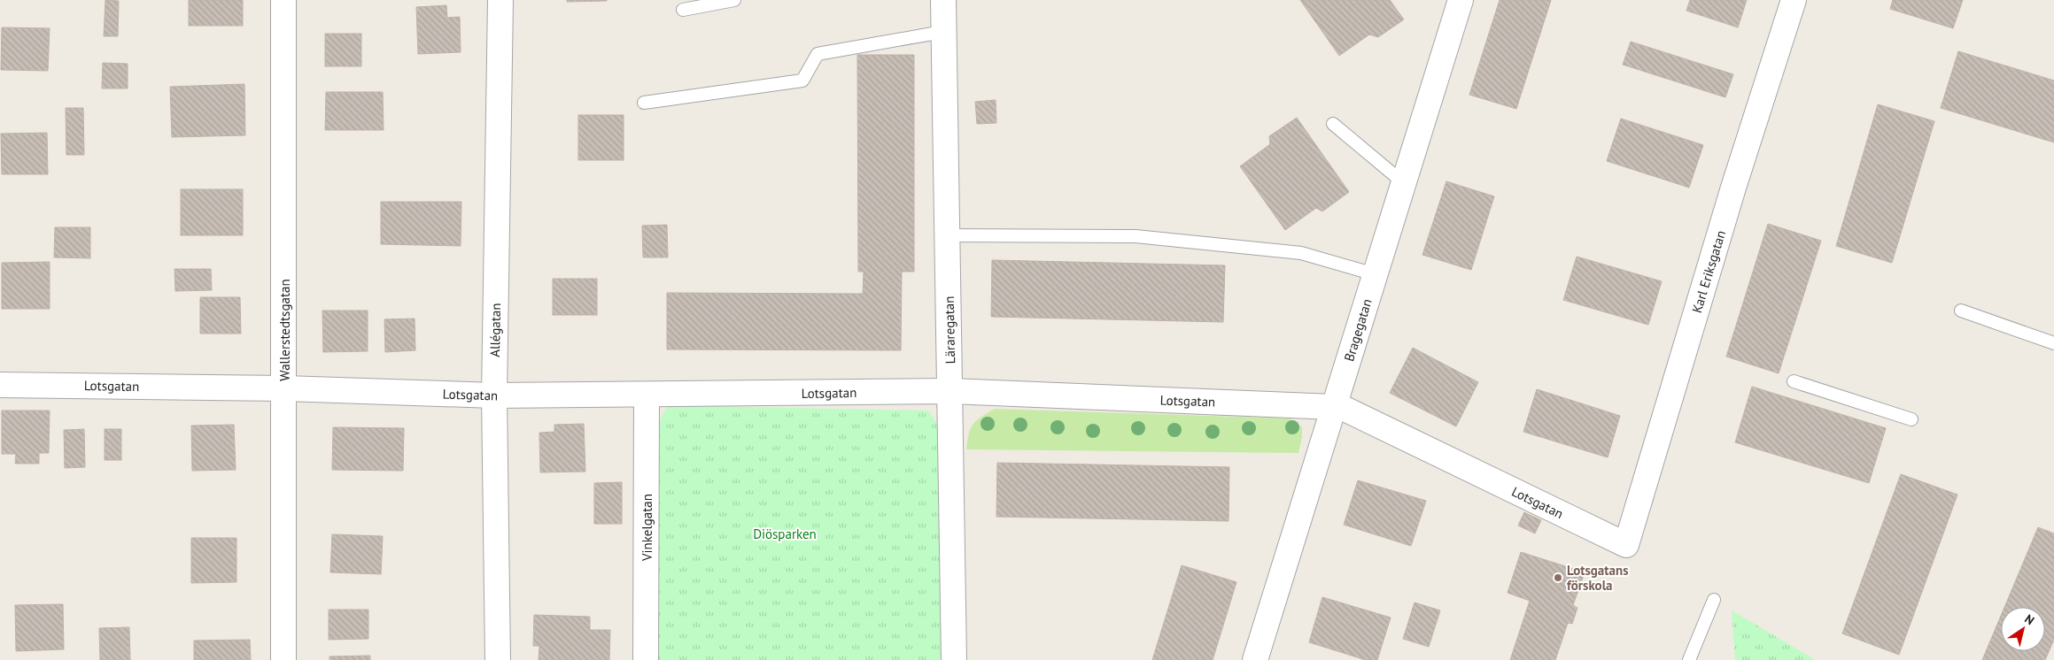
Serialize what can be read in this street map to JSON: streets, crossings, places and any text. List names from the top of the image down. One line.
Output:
{"streets":{"street":["Karl Eriksgatan","Wallerstedtsgatan","Allégatan","Läraregatan","Bragegatan","Lotsgatan","Vinkelgatan"]},"crossings":[["Karl Eriksgatan","Lotsgatan"],["Wallerstedtsgatan","Lotsgatan"],["Allégatan","Lotsgatan"],["Läraregatan","Lotsgatan"],["Bragegatan","Lotsgatan"],["Lotsgatan","Vinkelgatan"]],"parks":["Diösparken"],"places":["Lotsgatans förskola"],"north":"top right"}
